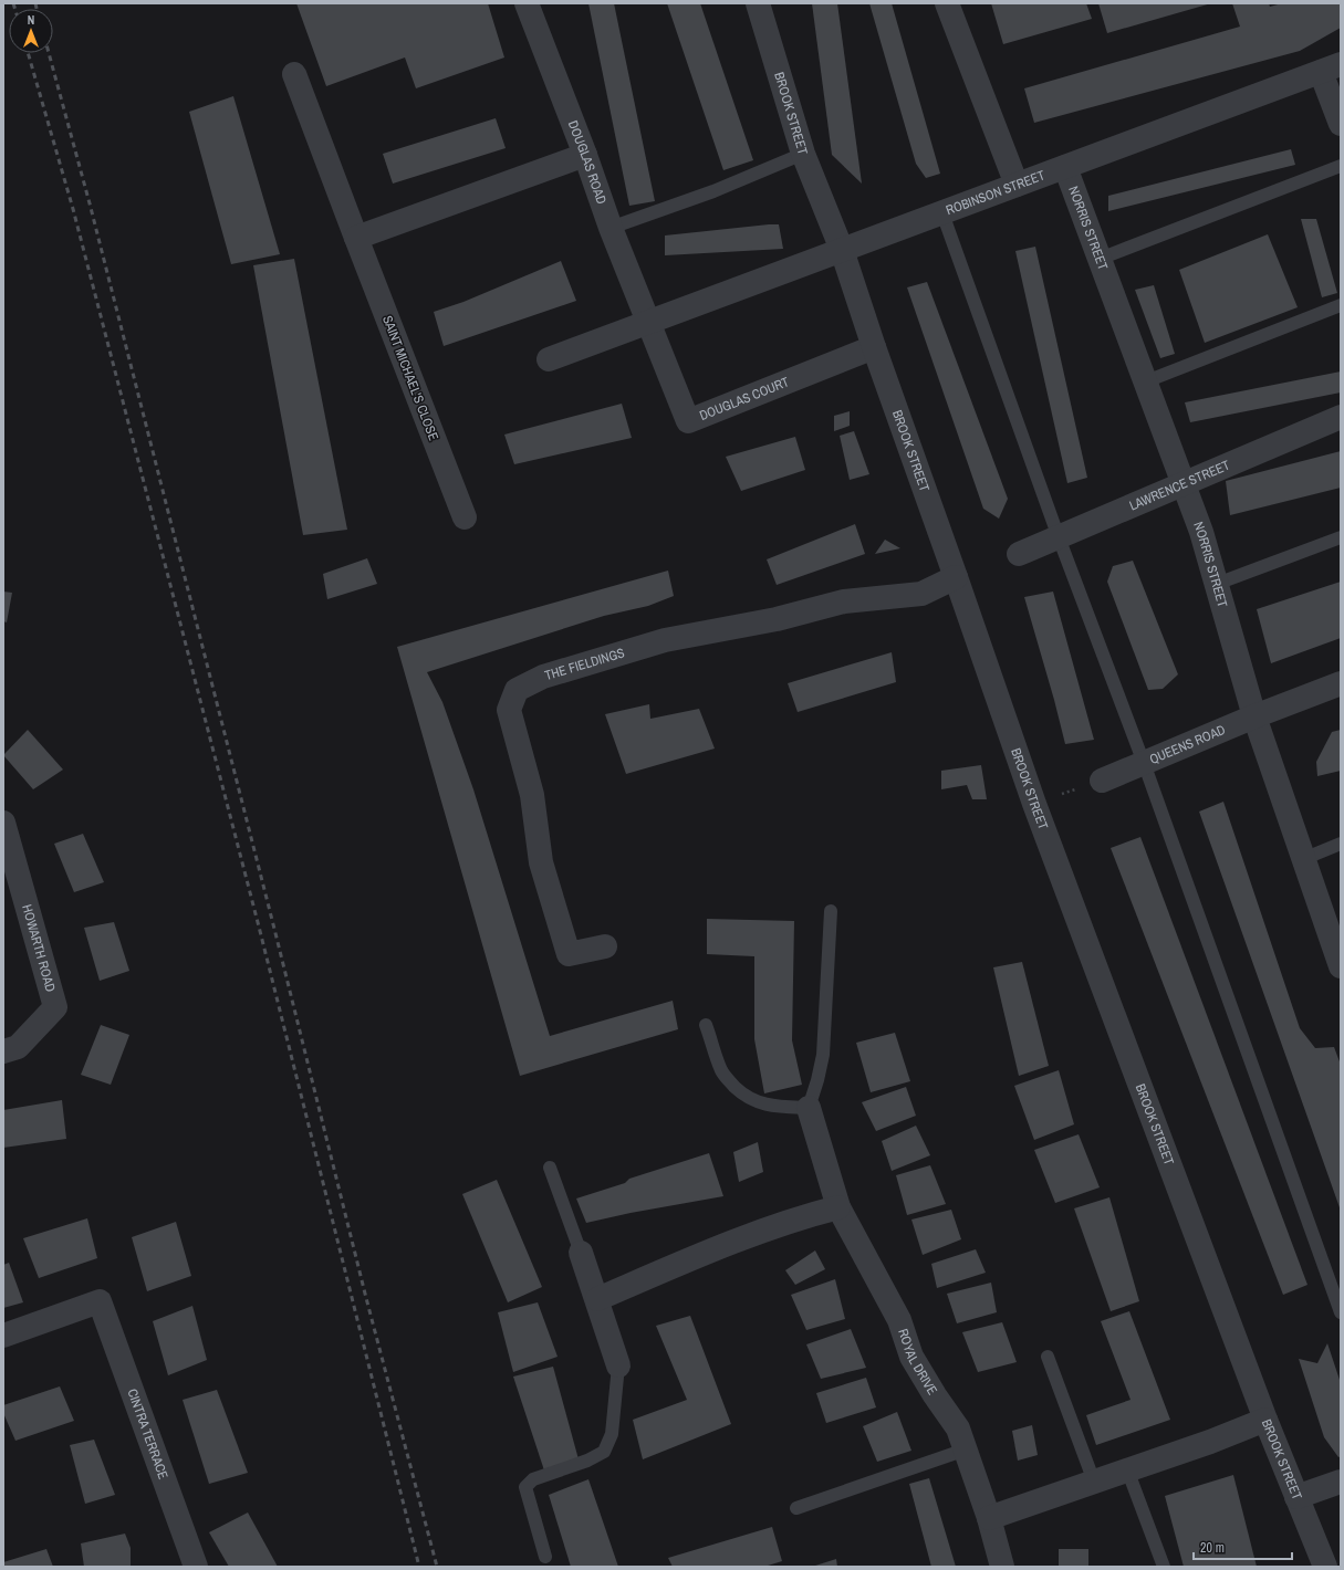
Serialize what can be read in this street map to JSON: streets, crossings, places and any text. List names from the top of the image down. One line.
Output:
{"streets":{"street":["BROOK STREET","DOUGLAS ROAD","ROBINSON STREET","NORRIS STREET","SAINT MICHAEL'S CLOSE","DOUGLAS COURT","LAWRENCE STREET","THE FIELDINGS","QUEENS ROAD","HOWARTH ROAD","ROYAL DRIVE","CINTRA TERRACE"]},"crossings":[["BROOK STREET","ROBINSON STREET"],["BROOK STREET","DOUGLAS COURT"],["BROOK STREET","THE FIELDINGS"],["DOUGLAS ROAD","ROBINSON STREET"],["DOUGLAS ROAD","DOUGLAS COURT"],["ROBINSON STREET","NORRIS STREET"],["ROBINSON STREET","DOUGLAS COURT"],["NORRIS STREET","LAWRENCE STREET"],["NORRIS STREET","QUEENS ROAD"]],"scale_bar":"20 m","north":"top"}
